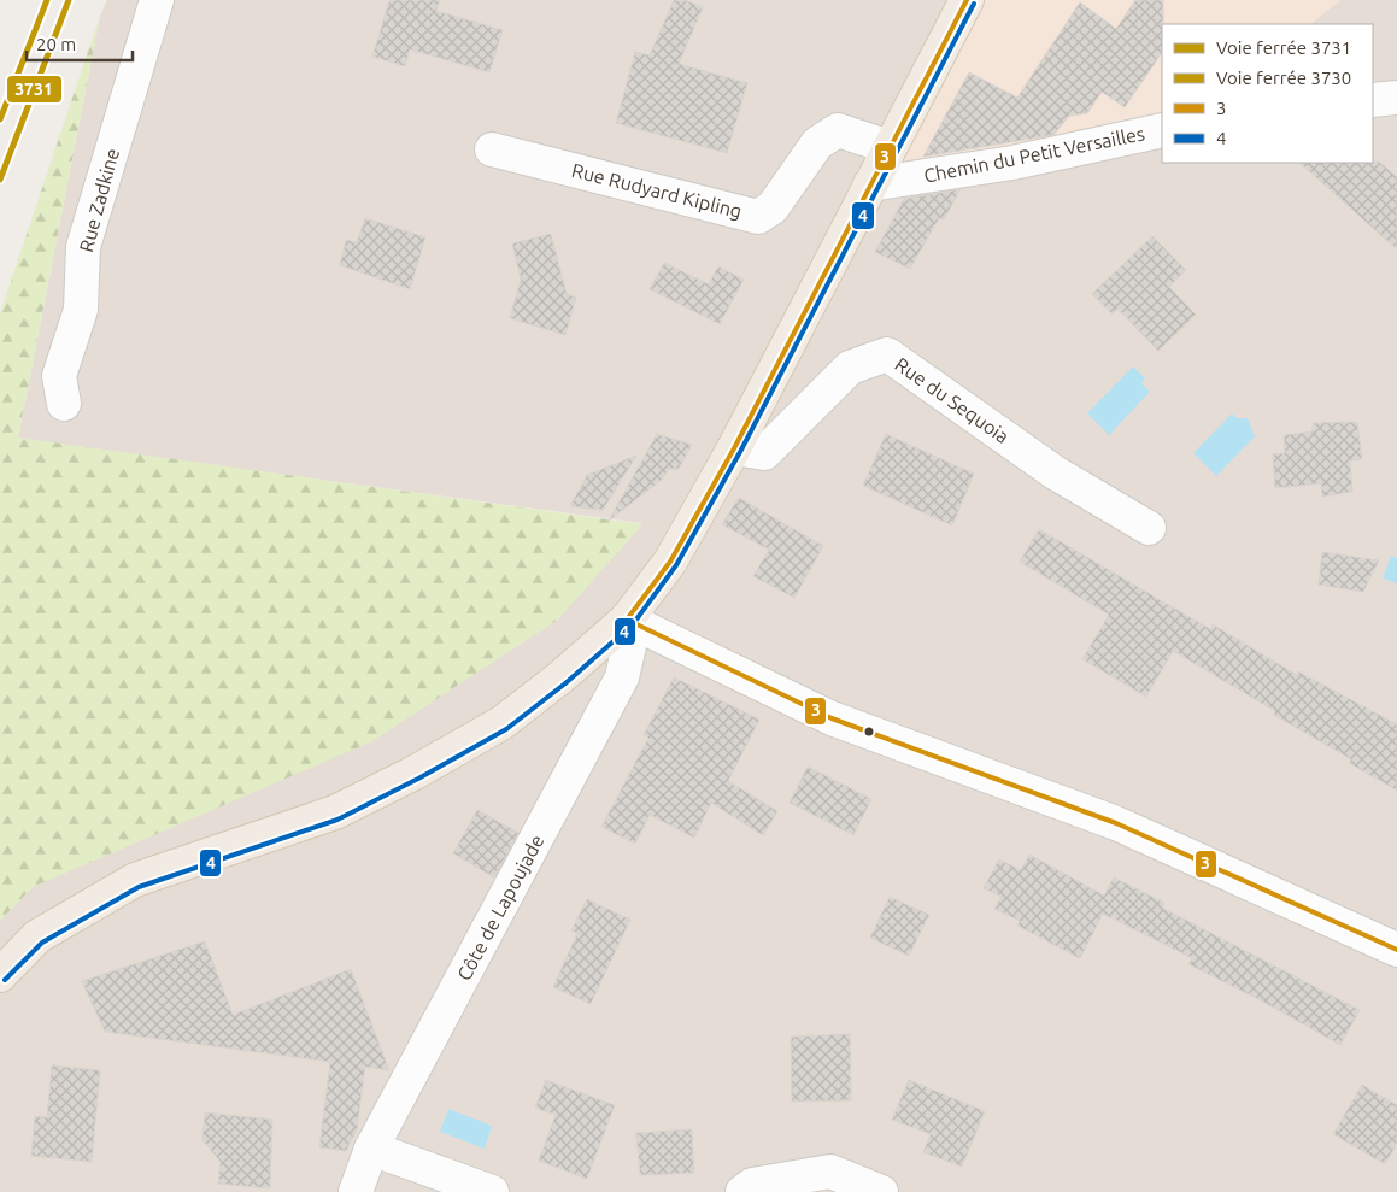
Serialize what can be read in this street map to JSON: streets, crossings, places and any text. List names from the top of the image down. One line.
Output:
{"streets":{"street":["Chemin du Petit Versailles","Rue Rudyard Kipling","Rue Zadkine","Rue du Sequoia","Côte de Lapoujade"]},"lines":["rail line 3731","rail line 3730","transit line 3","transit line 4"],"legend":["Voie ferrée 3731","Voie ferrée 3730","3","4"],"scale_bar":"20 m"}
